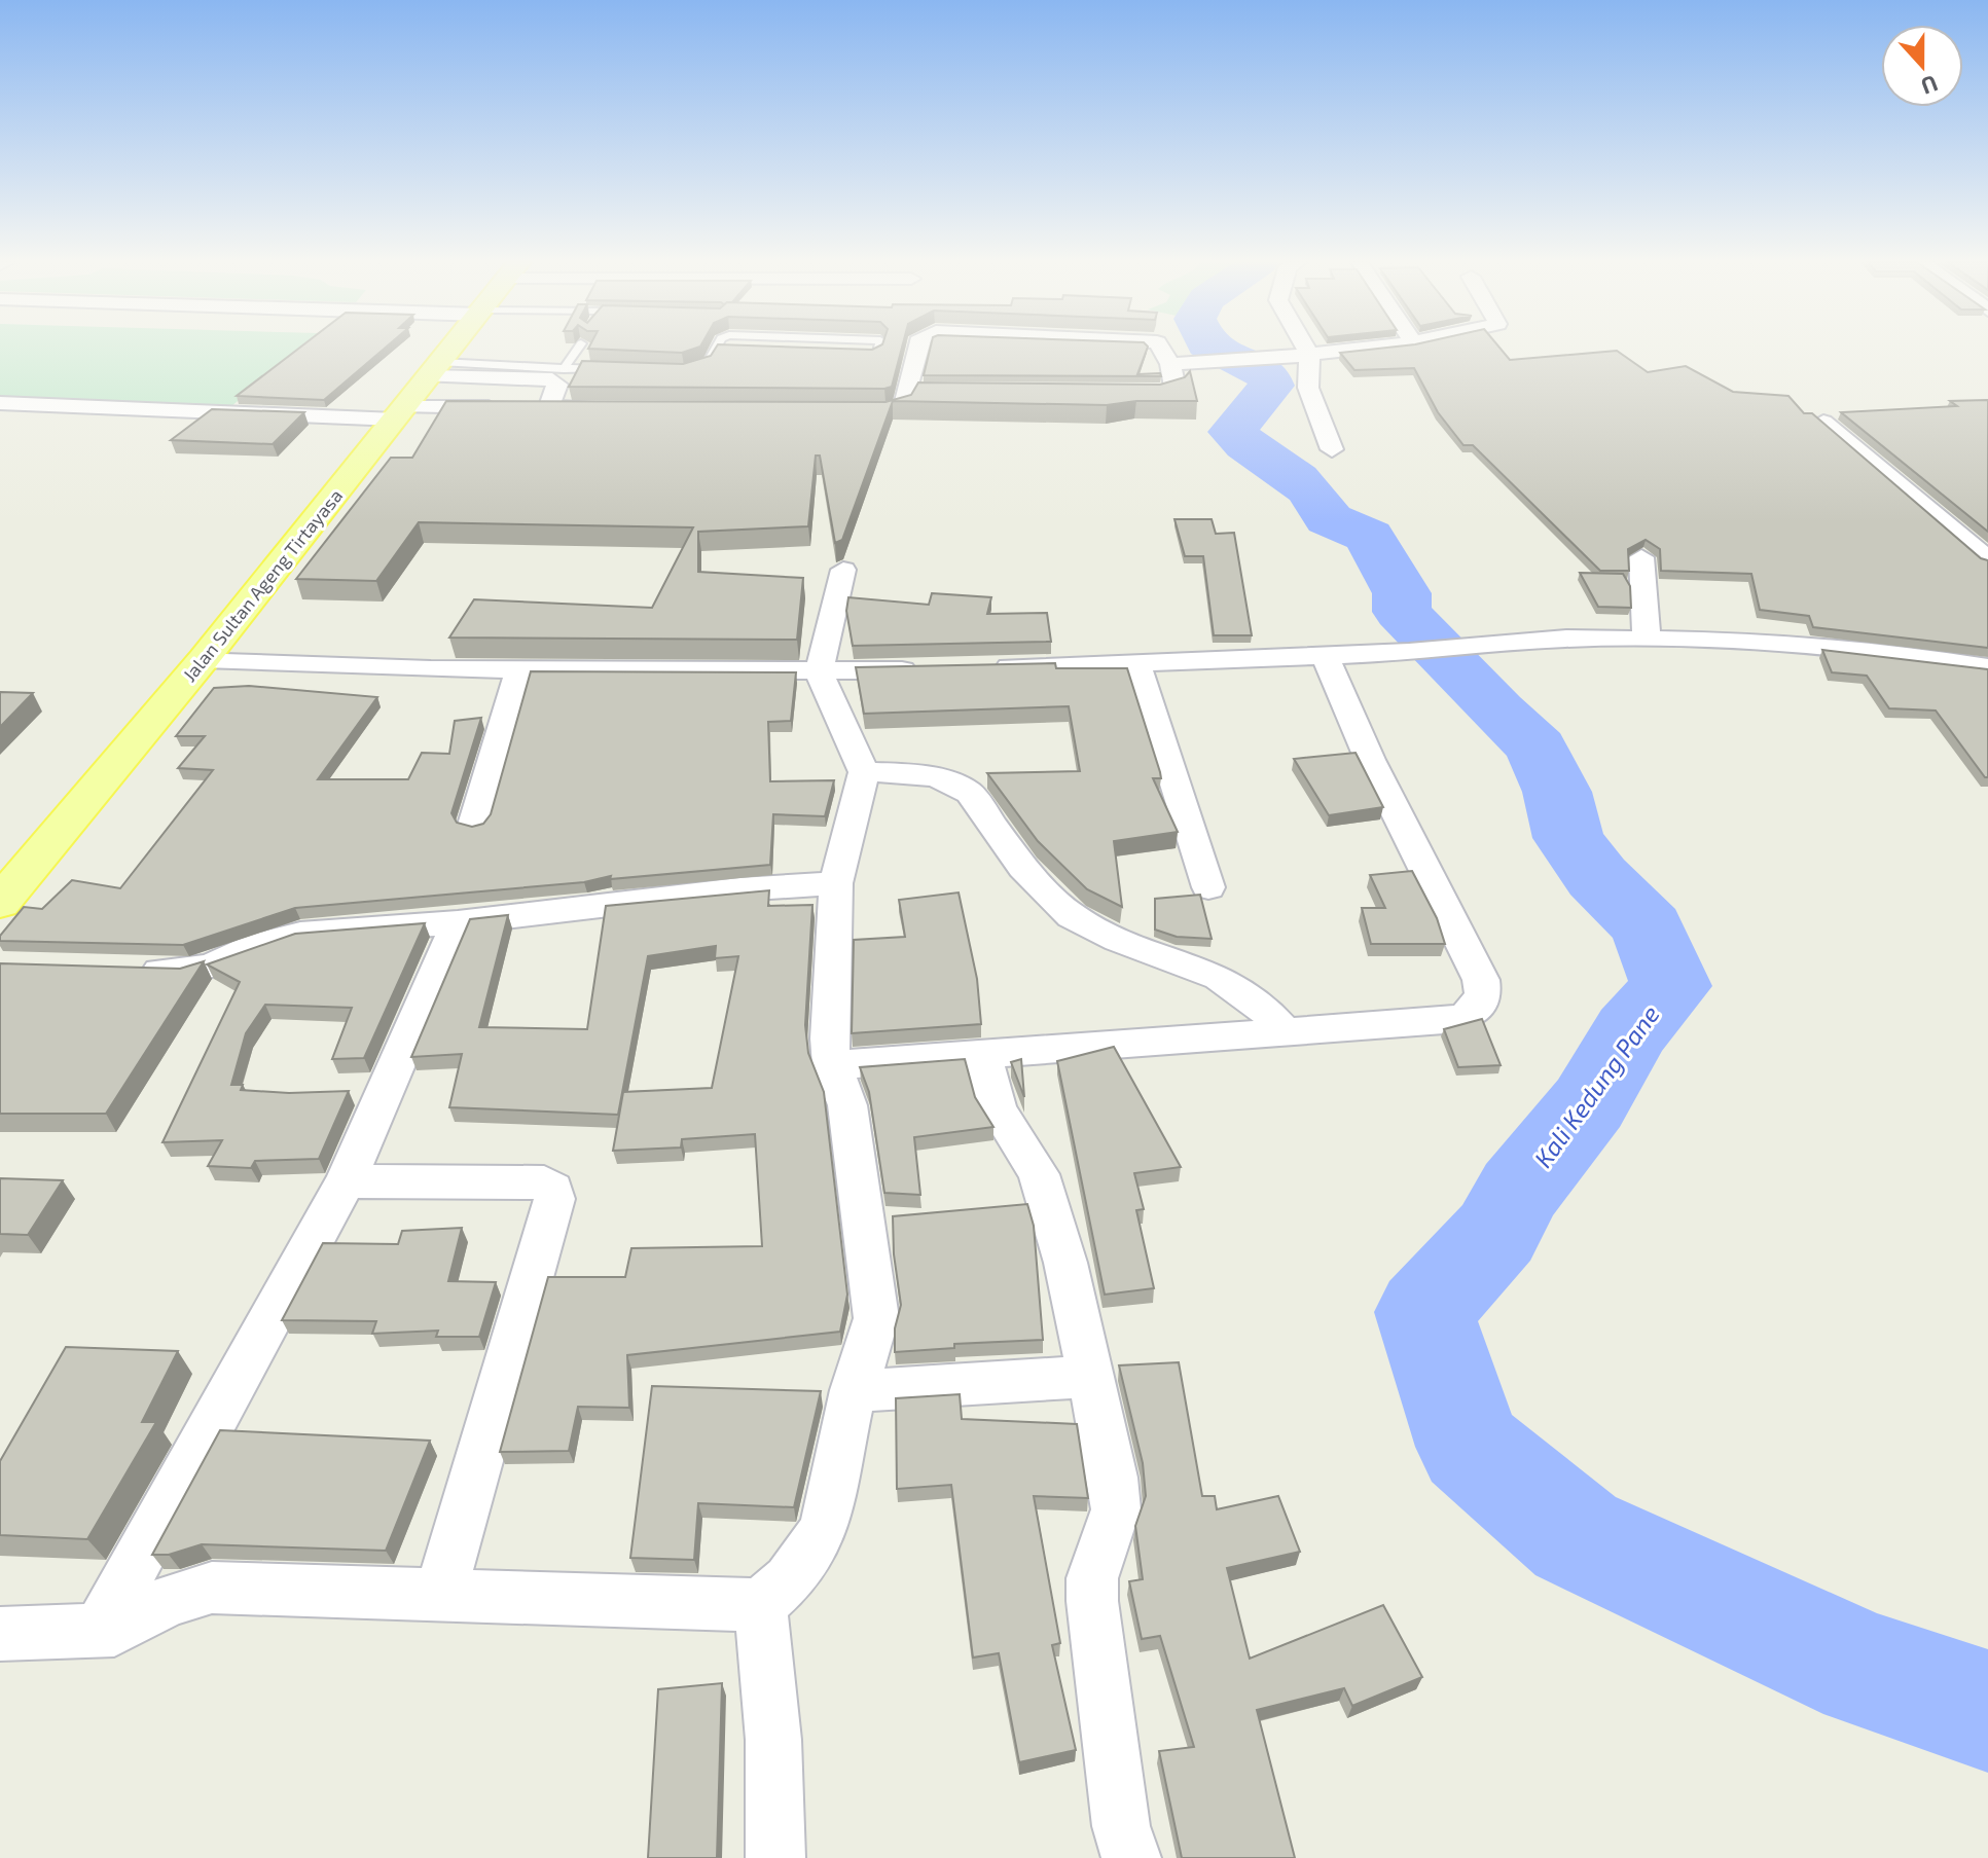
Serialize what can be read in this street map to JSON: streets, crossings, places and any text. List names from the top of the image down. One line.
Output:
{"streets":{"main road":["Jalan Sultan Ageng Tirtayasa"]},"water":["Kali Kedung Pane"],"north":"bottom"}
